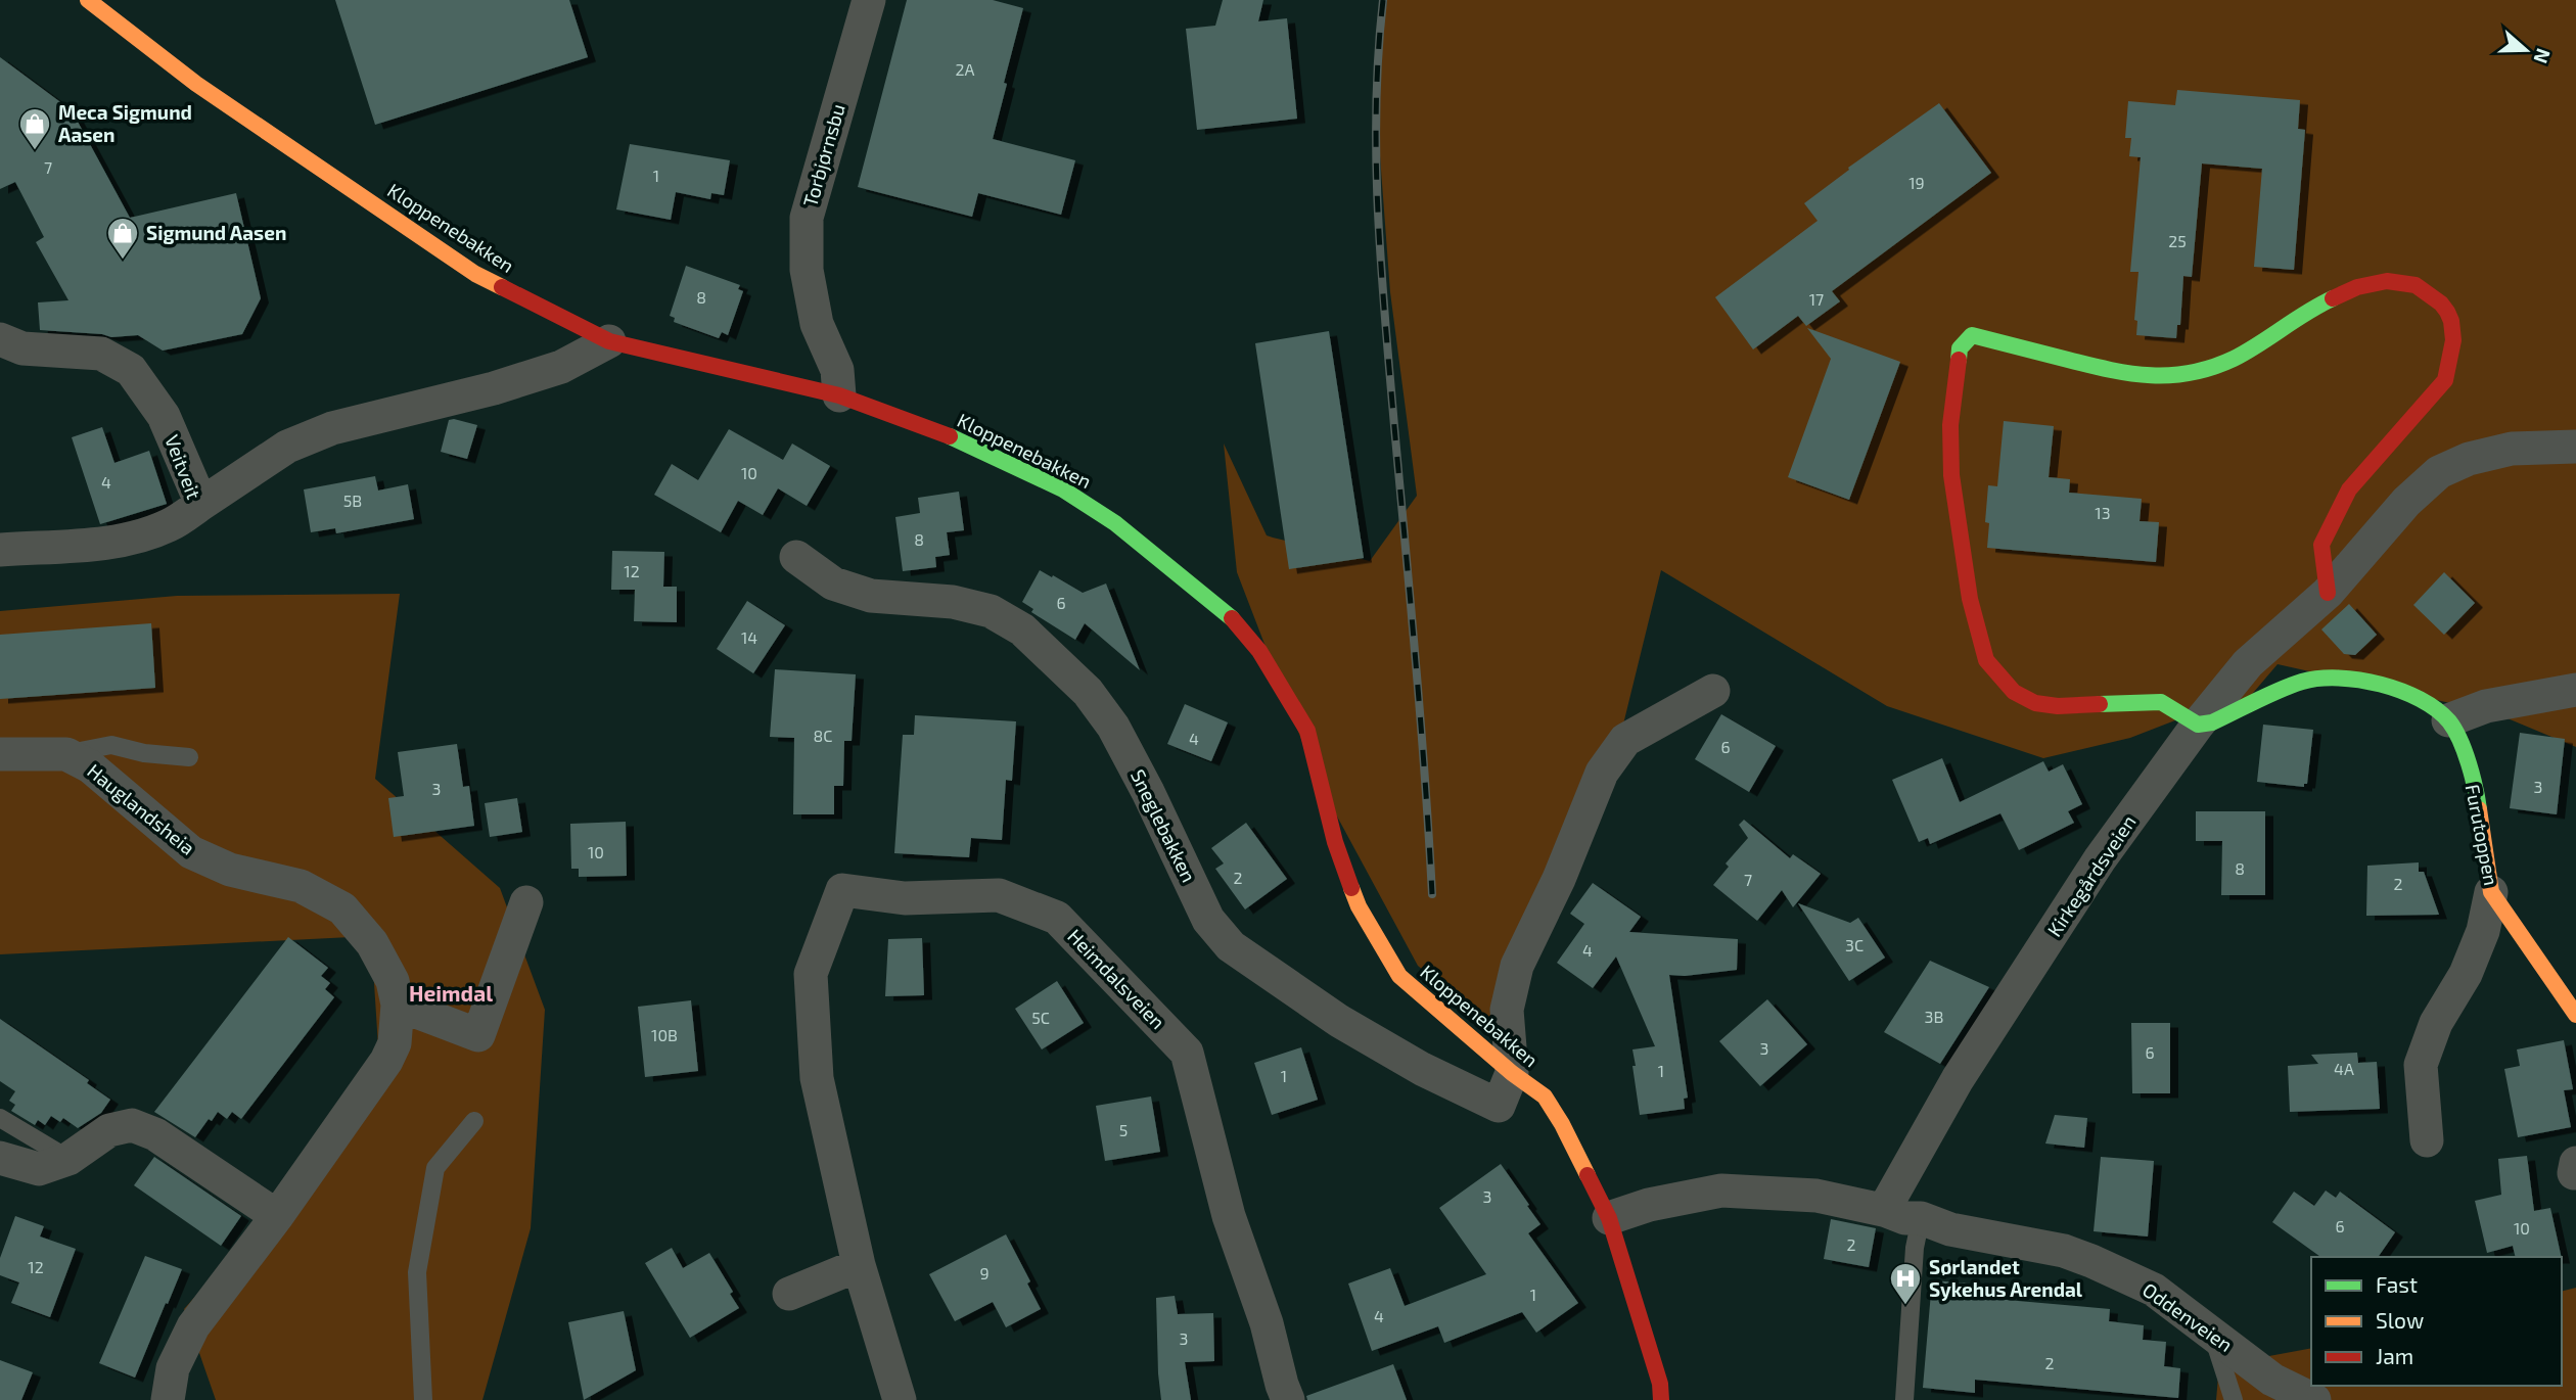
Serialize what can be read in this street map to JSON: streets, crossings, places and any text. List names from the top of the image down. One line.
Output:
{"streets":{"main road":["Kloppenebakken","Furutoppen"],"street":["Torbjørnsbu","Veitveit","Hauglandsheia","Sneglebakken","Kirkegårdsveien","Heimdalsveien","Oddenveien"]},"crossings":[["Torbjørnsbu","Kloppenebakken"],["Kloppenebakken","Sneglebakken"],["Furutoppen","Kirkegårdsveien"],["Kirkegårdsveien","Oddenveien"]],"districts":["Heimdal"],"places":{"shop":["Meca Sigmund Aasen","Sigmund Aasen"],"hospital":["Sørlandet Sykehus Arendal"]},"house_numbers":["2A","7","1","19","25","8","17","10","4","5B","13","8","12","6","14","8C","4","6","3","3","10","8","2","7","2","3C","4","3B","5C","10B","3","6","4A","1","1","5","3","6","10","2","12","9","1","4","3","2"],"legend":["Fast","Slow","Jam"],"north":"right"}
